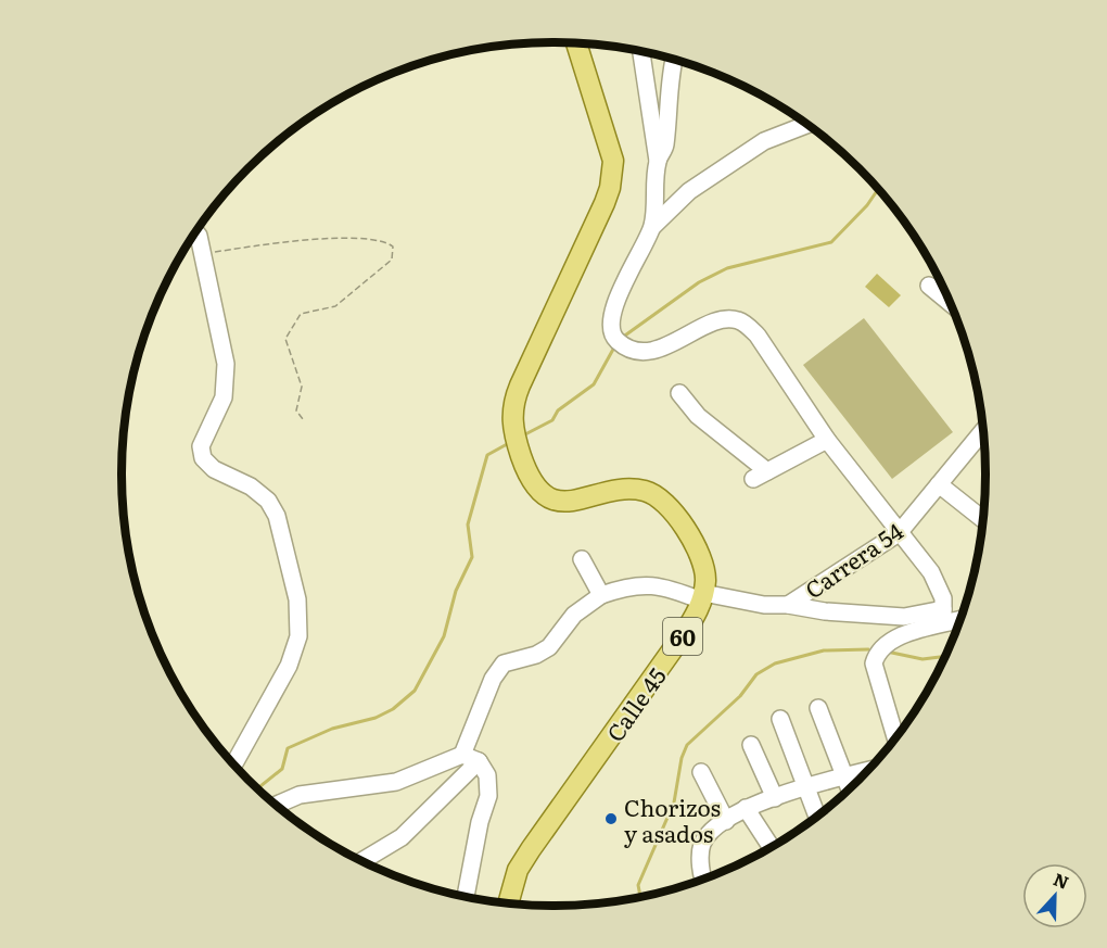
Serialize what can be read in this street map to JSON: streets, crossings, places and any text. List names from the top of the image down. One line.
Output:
{"streets":{"main road":["60","Calle 45"],"street":["Carrera 54"]},"crossings":[["60","Calle 45"]],"places":["Chorizos y asados"],"north":"top"}
